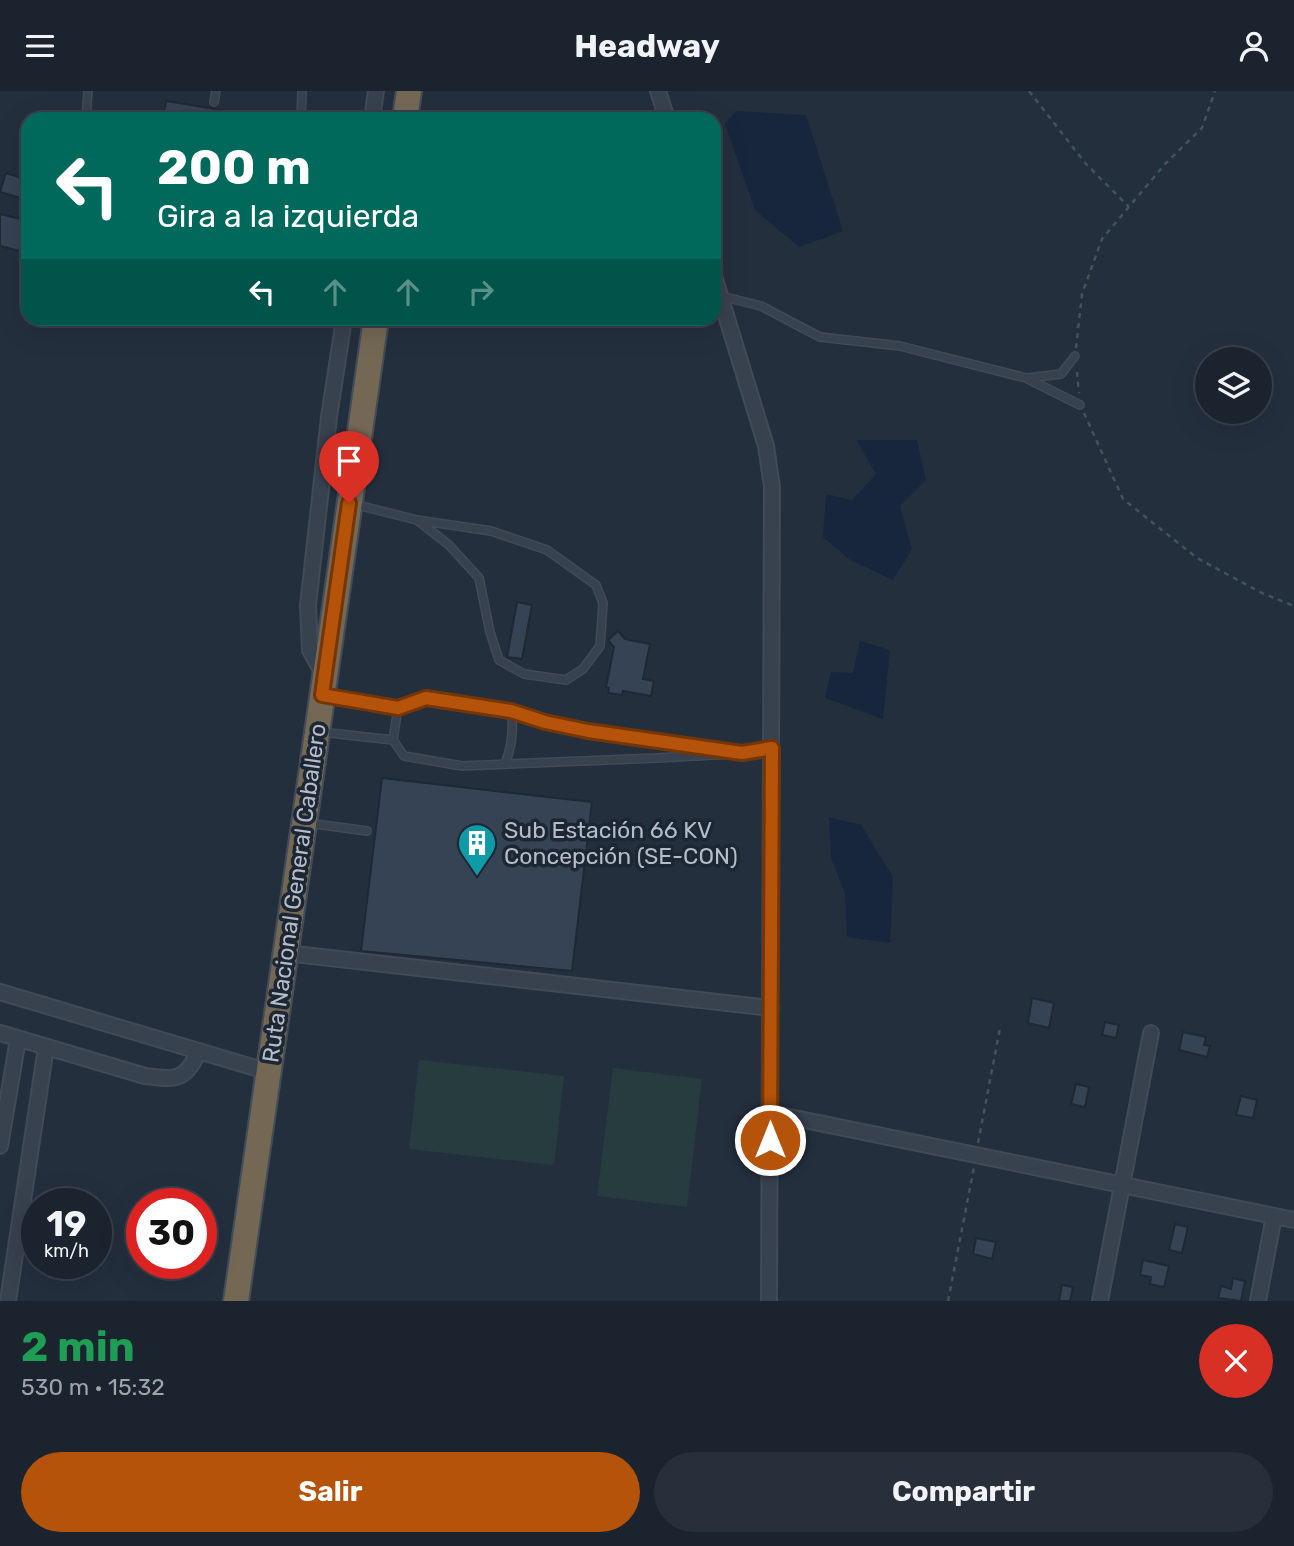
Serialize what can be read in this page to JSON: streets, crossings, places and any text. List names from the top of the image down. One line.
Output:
{"streets":{"highway":["Ruta Nacional General Caballero"]},"places":{"building":["Sub Estación 66 KV Concepción (SE-CON)"]},"page":{"header":"Headway","turn":["200 m","Gira a la izquierda"],"speed":"19 km/h","limit":"30","heading":["2 min","530 m · 15:32"],"buttons":["Salir","Compartir"]}}
